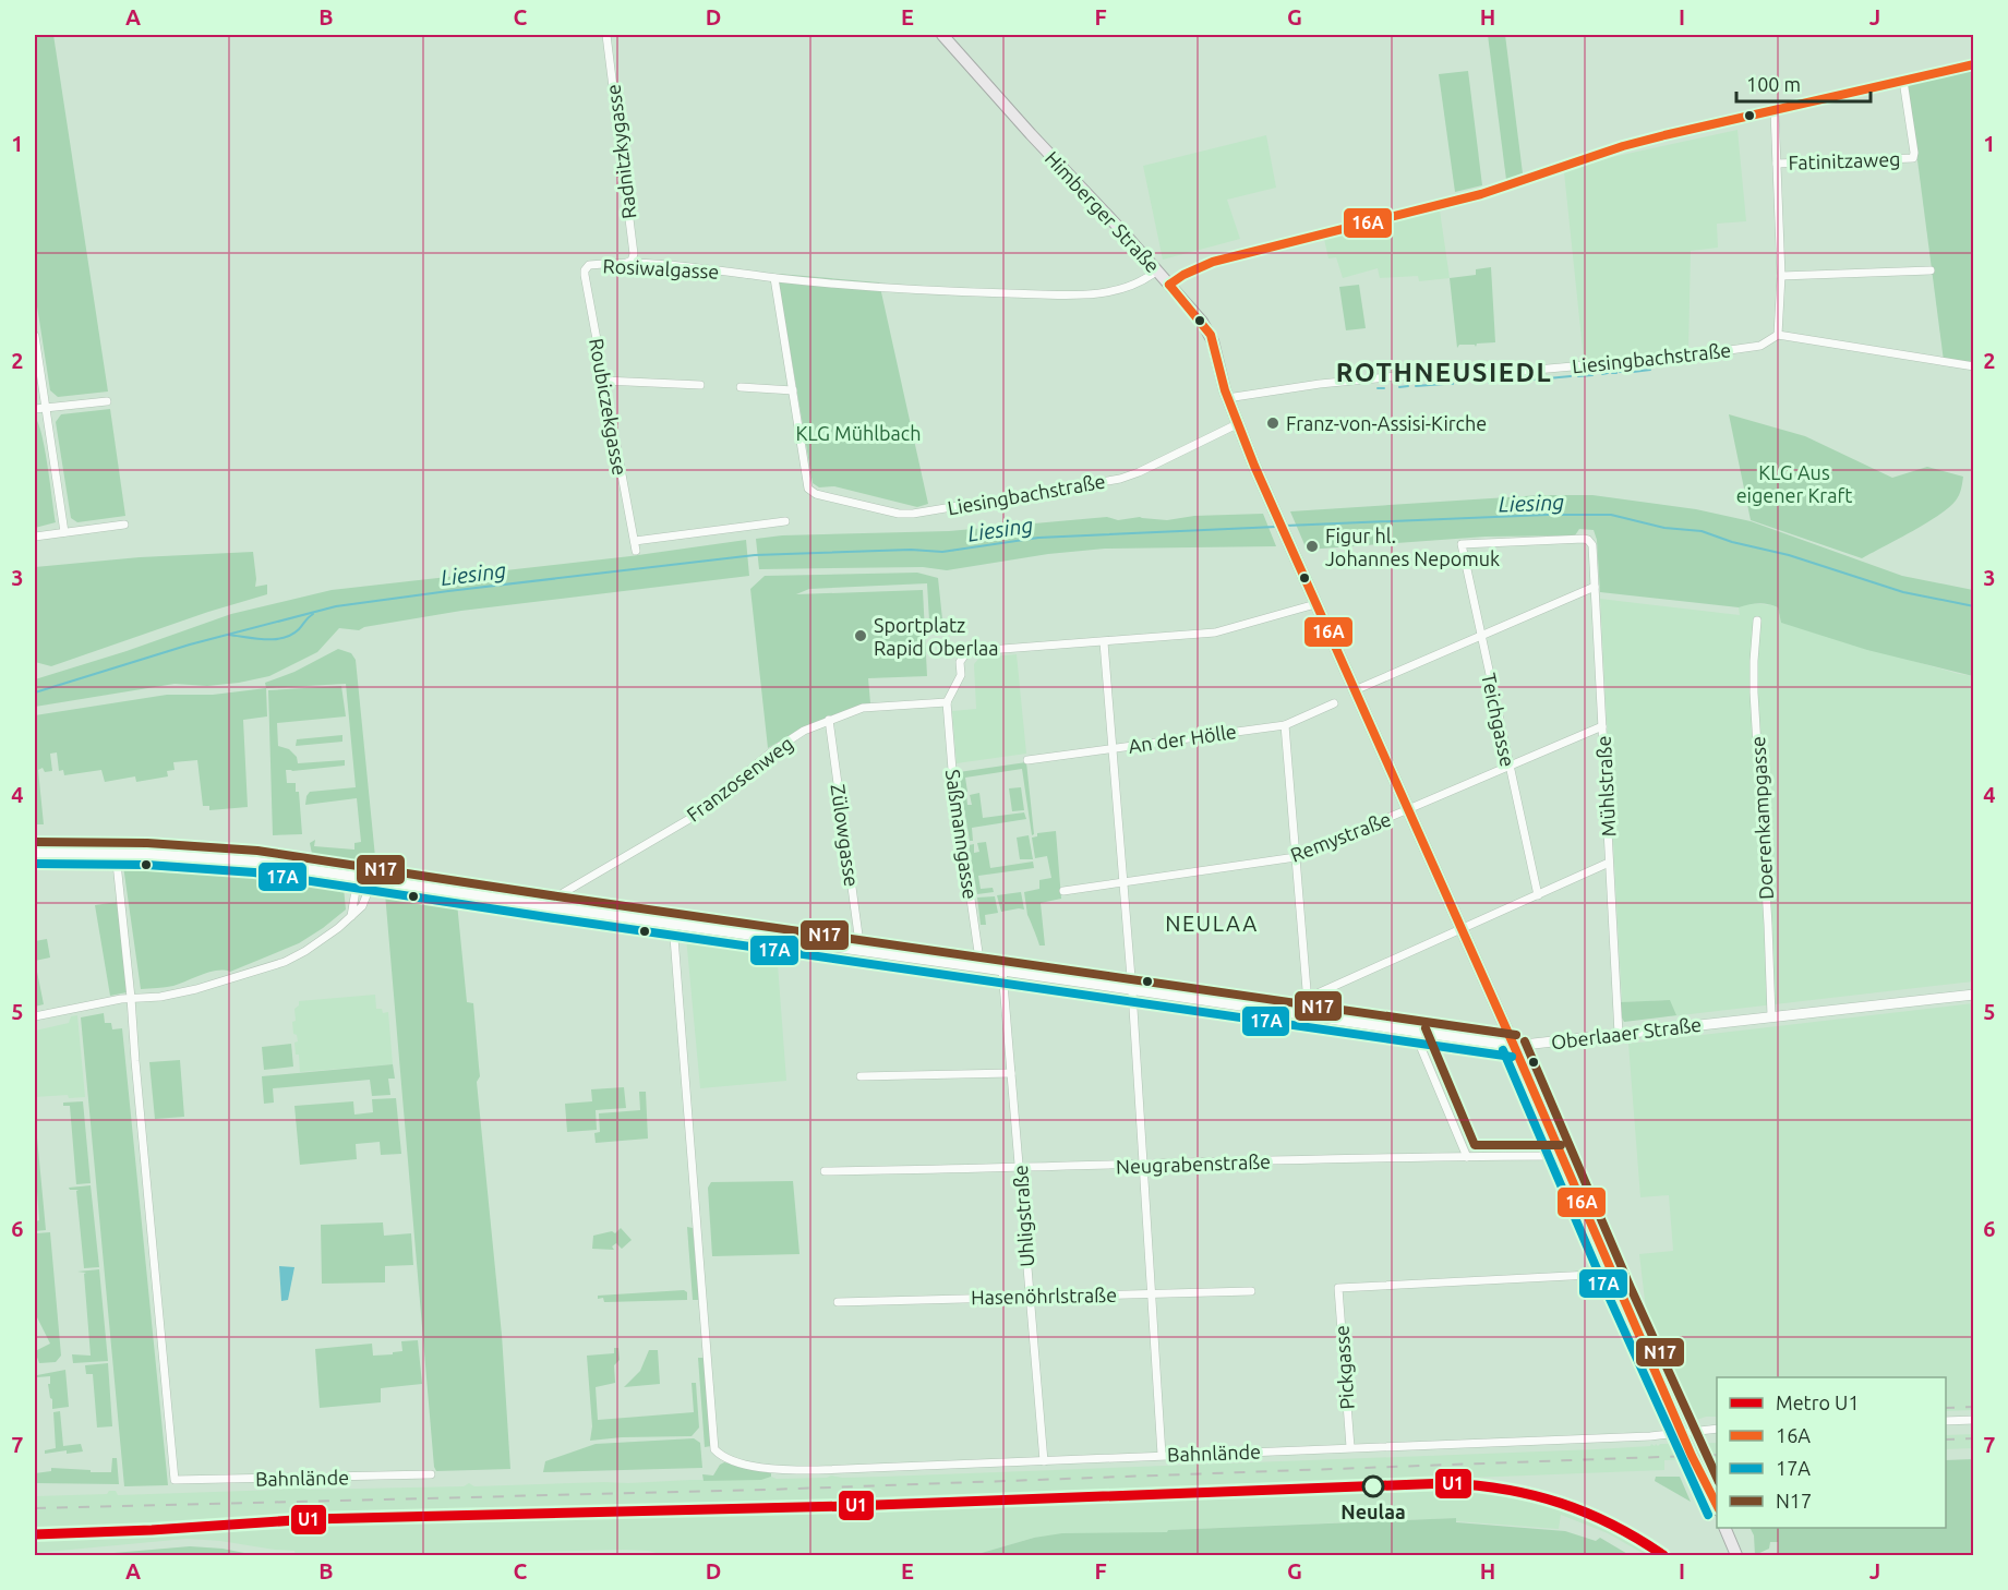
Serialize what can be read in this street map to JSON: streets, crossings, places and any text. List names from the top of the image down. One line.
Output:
{"streets":{"main road":["Himberger Straße","Oberlaaer Straße"],"street":["Radnitzkygasse","Fatinitzaweg","Rosiwalgasse","Liesingbachstraße","Roubiczekgasse","Teichgasse","An der Hölle","Franzosenweg","Mühlstraße","Doerenkampgasse","Saßmanngasse","Zülowgasse","Remystraße","Neugrabenstraße","Uhligstraße","Hasenöhrlstraße","Pickgasse","Bahnlände"]},"crossings":[["Radnitzkygasse","Rosiwalgasse"],["Himberger Straße","Rosiwalgasse"],["Himberger Straße","Liesingbachstraße"],["Himberger Straße","Remystraße"],["Himberger Straße","Oberlaaer Straße"],["Himberger Straße","Neugrabenstraße"],["Himberger Straße","Pickgasse"],["Himberger Straße","Bahnlände"],["Rosiwalgasse","Roubiczekgasse"],["Teichgasse","Mühlstraße"],["Teichgasse","Remystraße"],["Franzosenweg","Saßmanngasse"],["Franzosenweg","Zülowgasse"],["Franzosenweg","Oberlaaer Straße"],["Mühlstraße","Remystraße"],["Mühlstraße","Oberlaaer Straße"],["Doerenkampgasse","Oberlaaer Straße"],["Saßmanngasse","Oberlaaer Straße"],["Zülowgasse","Oberlaaer Straße"],["Oberlaaer Straße","Uhligstraße"],["Oberlaaer Straße","Bahnlände"],["Neugrabenstraße","Uhligstraße"],["Uhligstraße","Hasenöhrlstraße"],["Uhligstraße","Bahnlände"],["Pickgasse","Bahnlände"]],"districts":["ROTHNEUSIEDL","NEULAA"],"water":["Liesing"],"parks":["KLG Mühlbach","KLG Aus eigener Kraft"],"places":["Franz-von-Assisi-Kirche","Figur hl. Johannes Nepomuk","Sportplatz Rapid Oberlaa","Neulaa"],"lines":["transit line 16A","transit line N17","transit line 17A","metro line U1"],"legend":["Metro U1","16A","17A","N17"],"scale_bar":"100 m","grid":{"columns":["A","B","C","D","E","F","G","H","I","J"],"rows":["1","2","3","4","5","6","7"]}}
